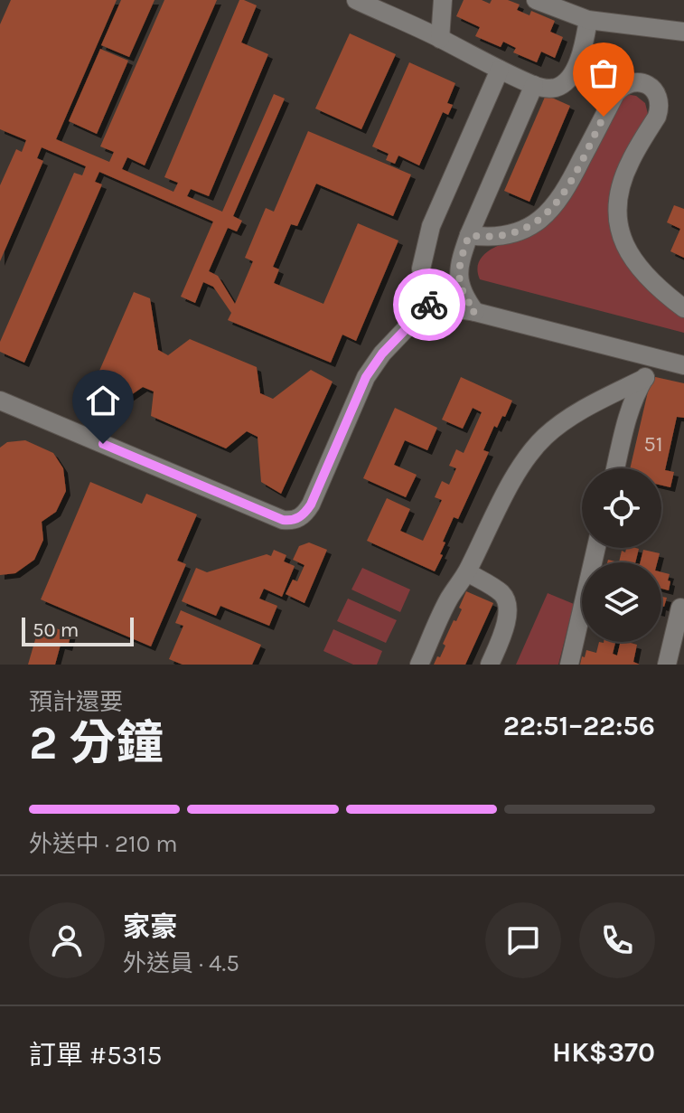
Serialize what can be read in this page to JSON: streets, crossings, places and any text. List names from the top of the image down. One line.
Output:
{"house_numbers":["51"],"scale_bar":"50 m","page":{"scale":"50 m","heading":["2 分鐘","預計還要","22:51–22:56"],"panel":["家豪","外送員 · 4.5","訂單 #5315","HK$370"],"bar":"外送中 · 210 m"}}
